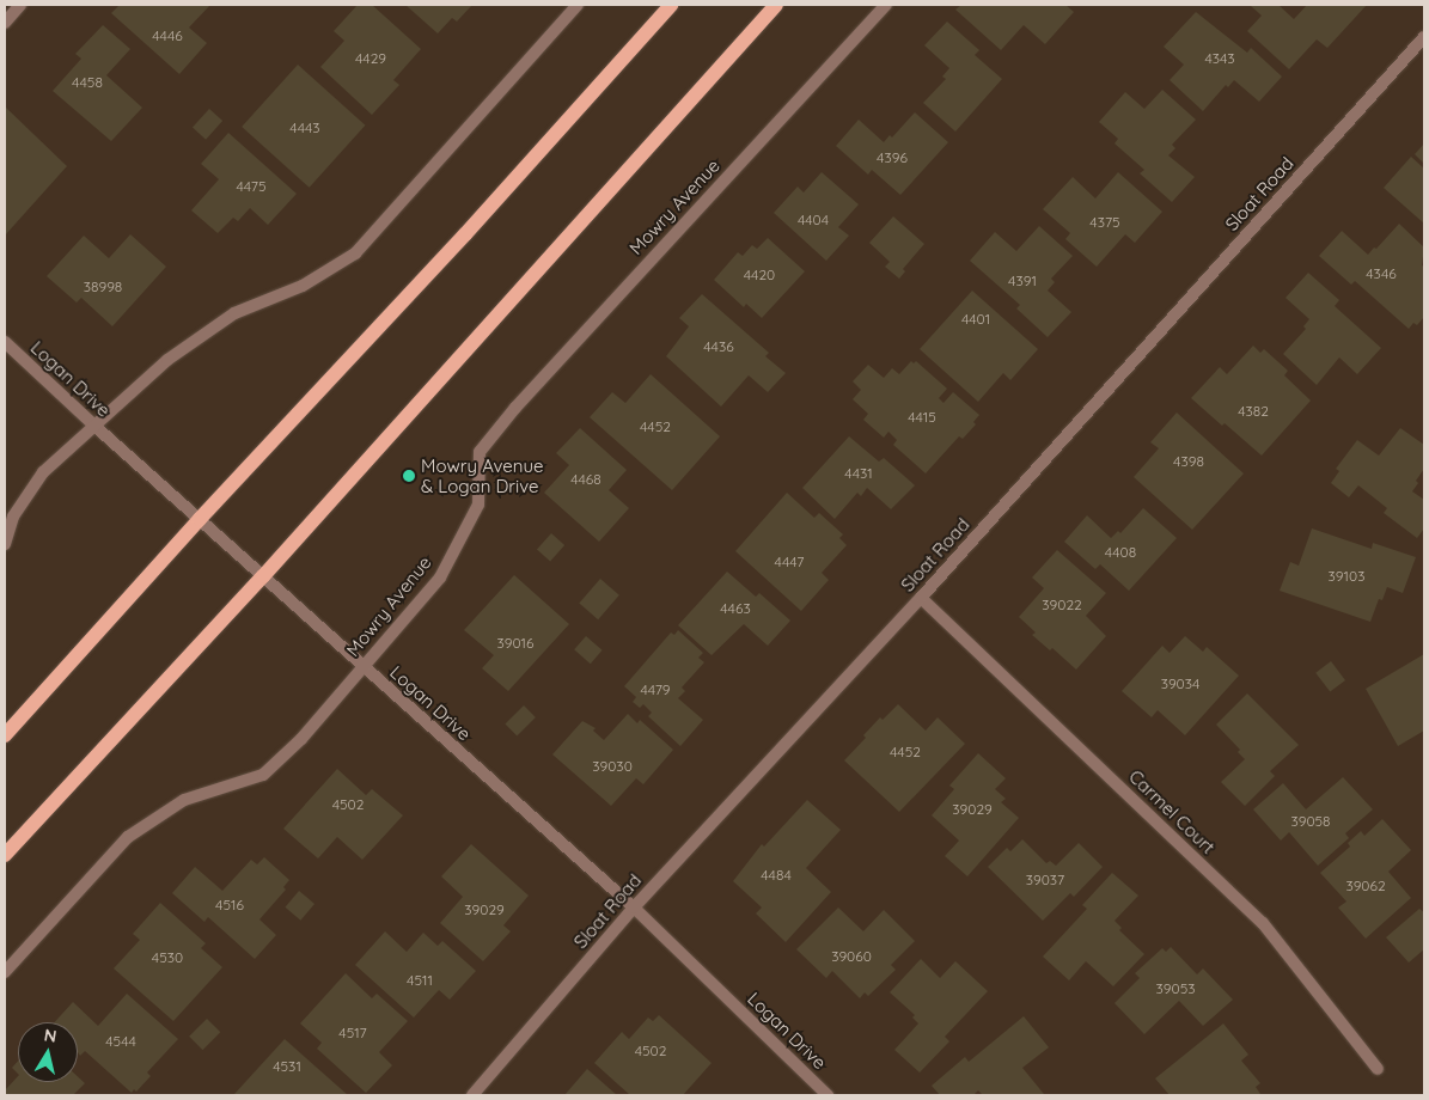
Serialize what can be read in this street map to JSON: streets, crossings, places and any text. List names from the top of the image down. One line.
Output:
{"streets":{"street":["Sloat Road","Mowry Avenue","Logan Drive","Carmel Court"]},"crossings":[["Sloat Road","Logan Drive"],["Sloat Road","Carmel Court"],["Mowry Avenue","Logan Drive"]],"places":["Mowry Avenue & Logan Drive"],"house_numbers":["4446","4429","4343","4458","4443","4396","4475","4404","4375","4346","4420","4391","38998","4401","4436","4382","4415","4452","4398","4431","4468","4408","4447","39103","39022","4463","39016","39034","4479","4452","39030","4502","39029","39058","4484","39037","39062","4516","39029","39060","4530","4511","39053","4517","4544","4502","4531"],"north":"top"}
